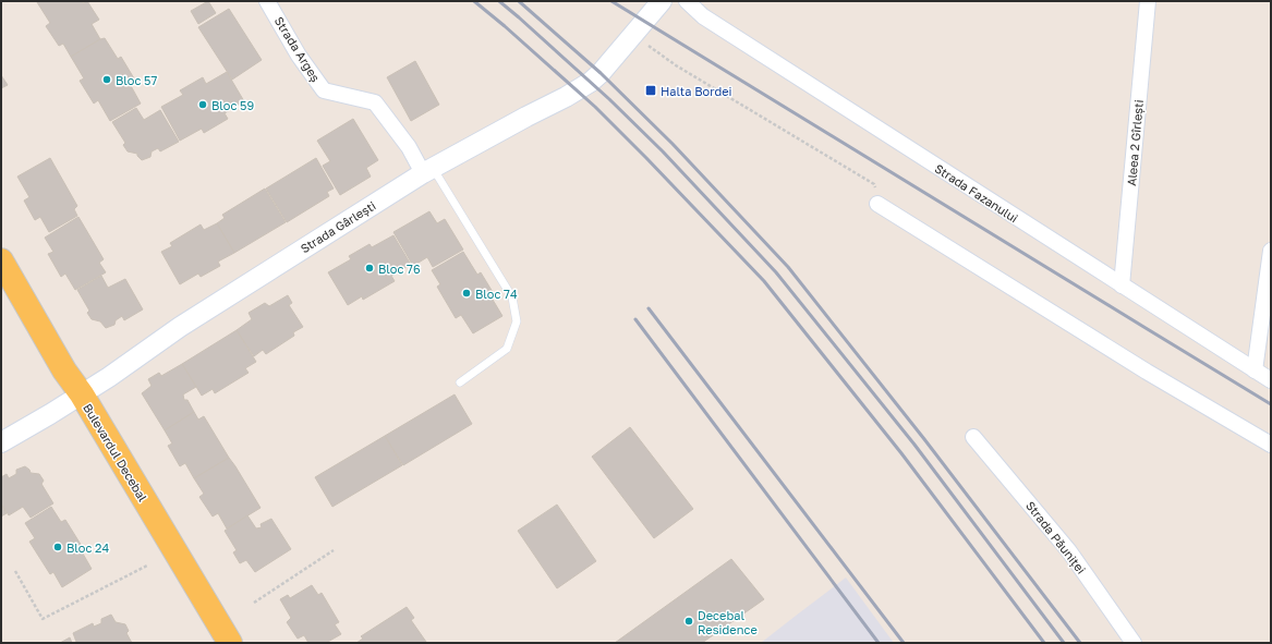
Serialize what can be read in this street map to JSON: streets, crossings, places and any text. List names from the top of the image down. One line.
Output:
{"streets":{"main road":["Bulevardul Decebal"],"street":["Strada Argeș","Aleea 2 Gîrlești","Strada Fazanului","Strada Gârlești","Strada Păuniței"]},"crossings":[["Strada Argeș","Strada Gârlești"],["Aleea 2 Gîrlești","Strada Fazanului"],["Strada Gârlești","Bulevardul Decebal"]],"places":{"other":["Bloc 57","Bloc 59","Bloc 76","Bloc 74","Bloc 24","Decebal Residence"],"transit":["Halta Bordei"]}}
